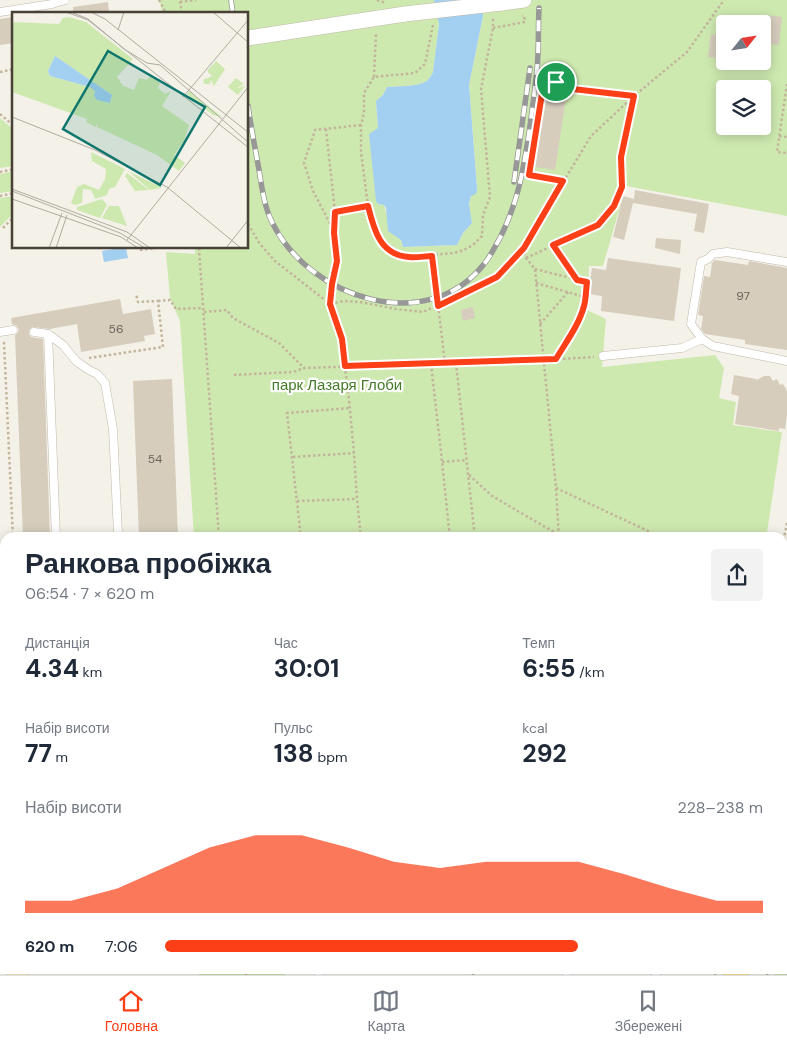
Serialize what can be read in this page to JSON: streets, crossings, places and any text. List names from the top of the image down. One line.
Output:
{"parks":["парк Лазаря Глоби"],"house_numbers":["97","56","54"],"north":"top right","page":{"heading":["Ранкова пробіжка","06:54 · 7 × 620 m"],"stats":[["Дистанція","4.34 km"],["Час","30:01"],["Темп","6:55 /km"],["Набір висоти","77 m"],["Пульс","138 bpm"],["kcal","292"]],"chart":["Набір висоти","228–238 m"],"list":[{"name":"620 m","note":"7:06"}],"tabs":["Головна","Карта","Збережені"]}}
